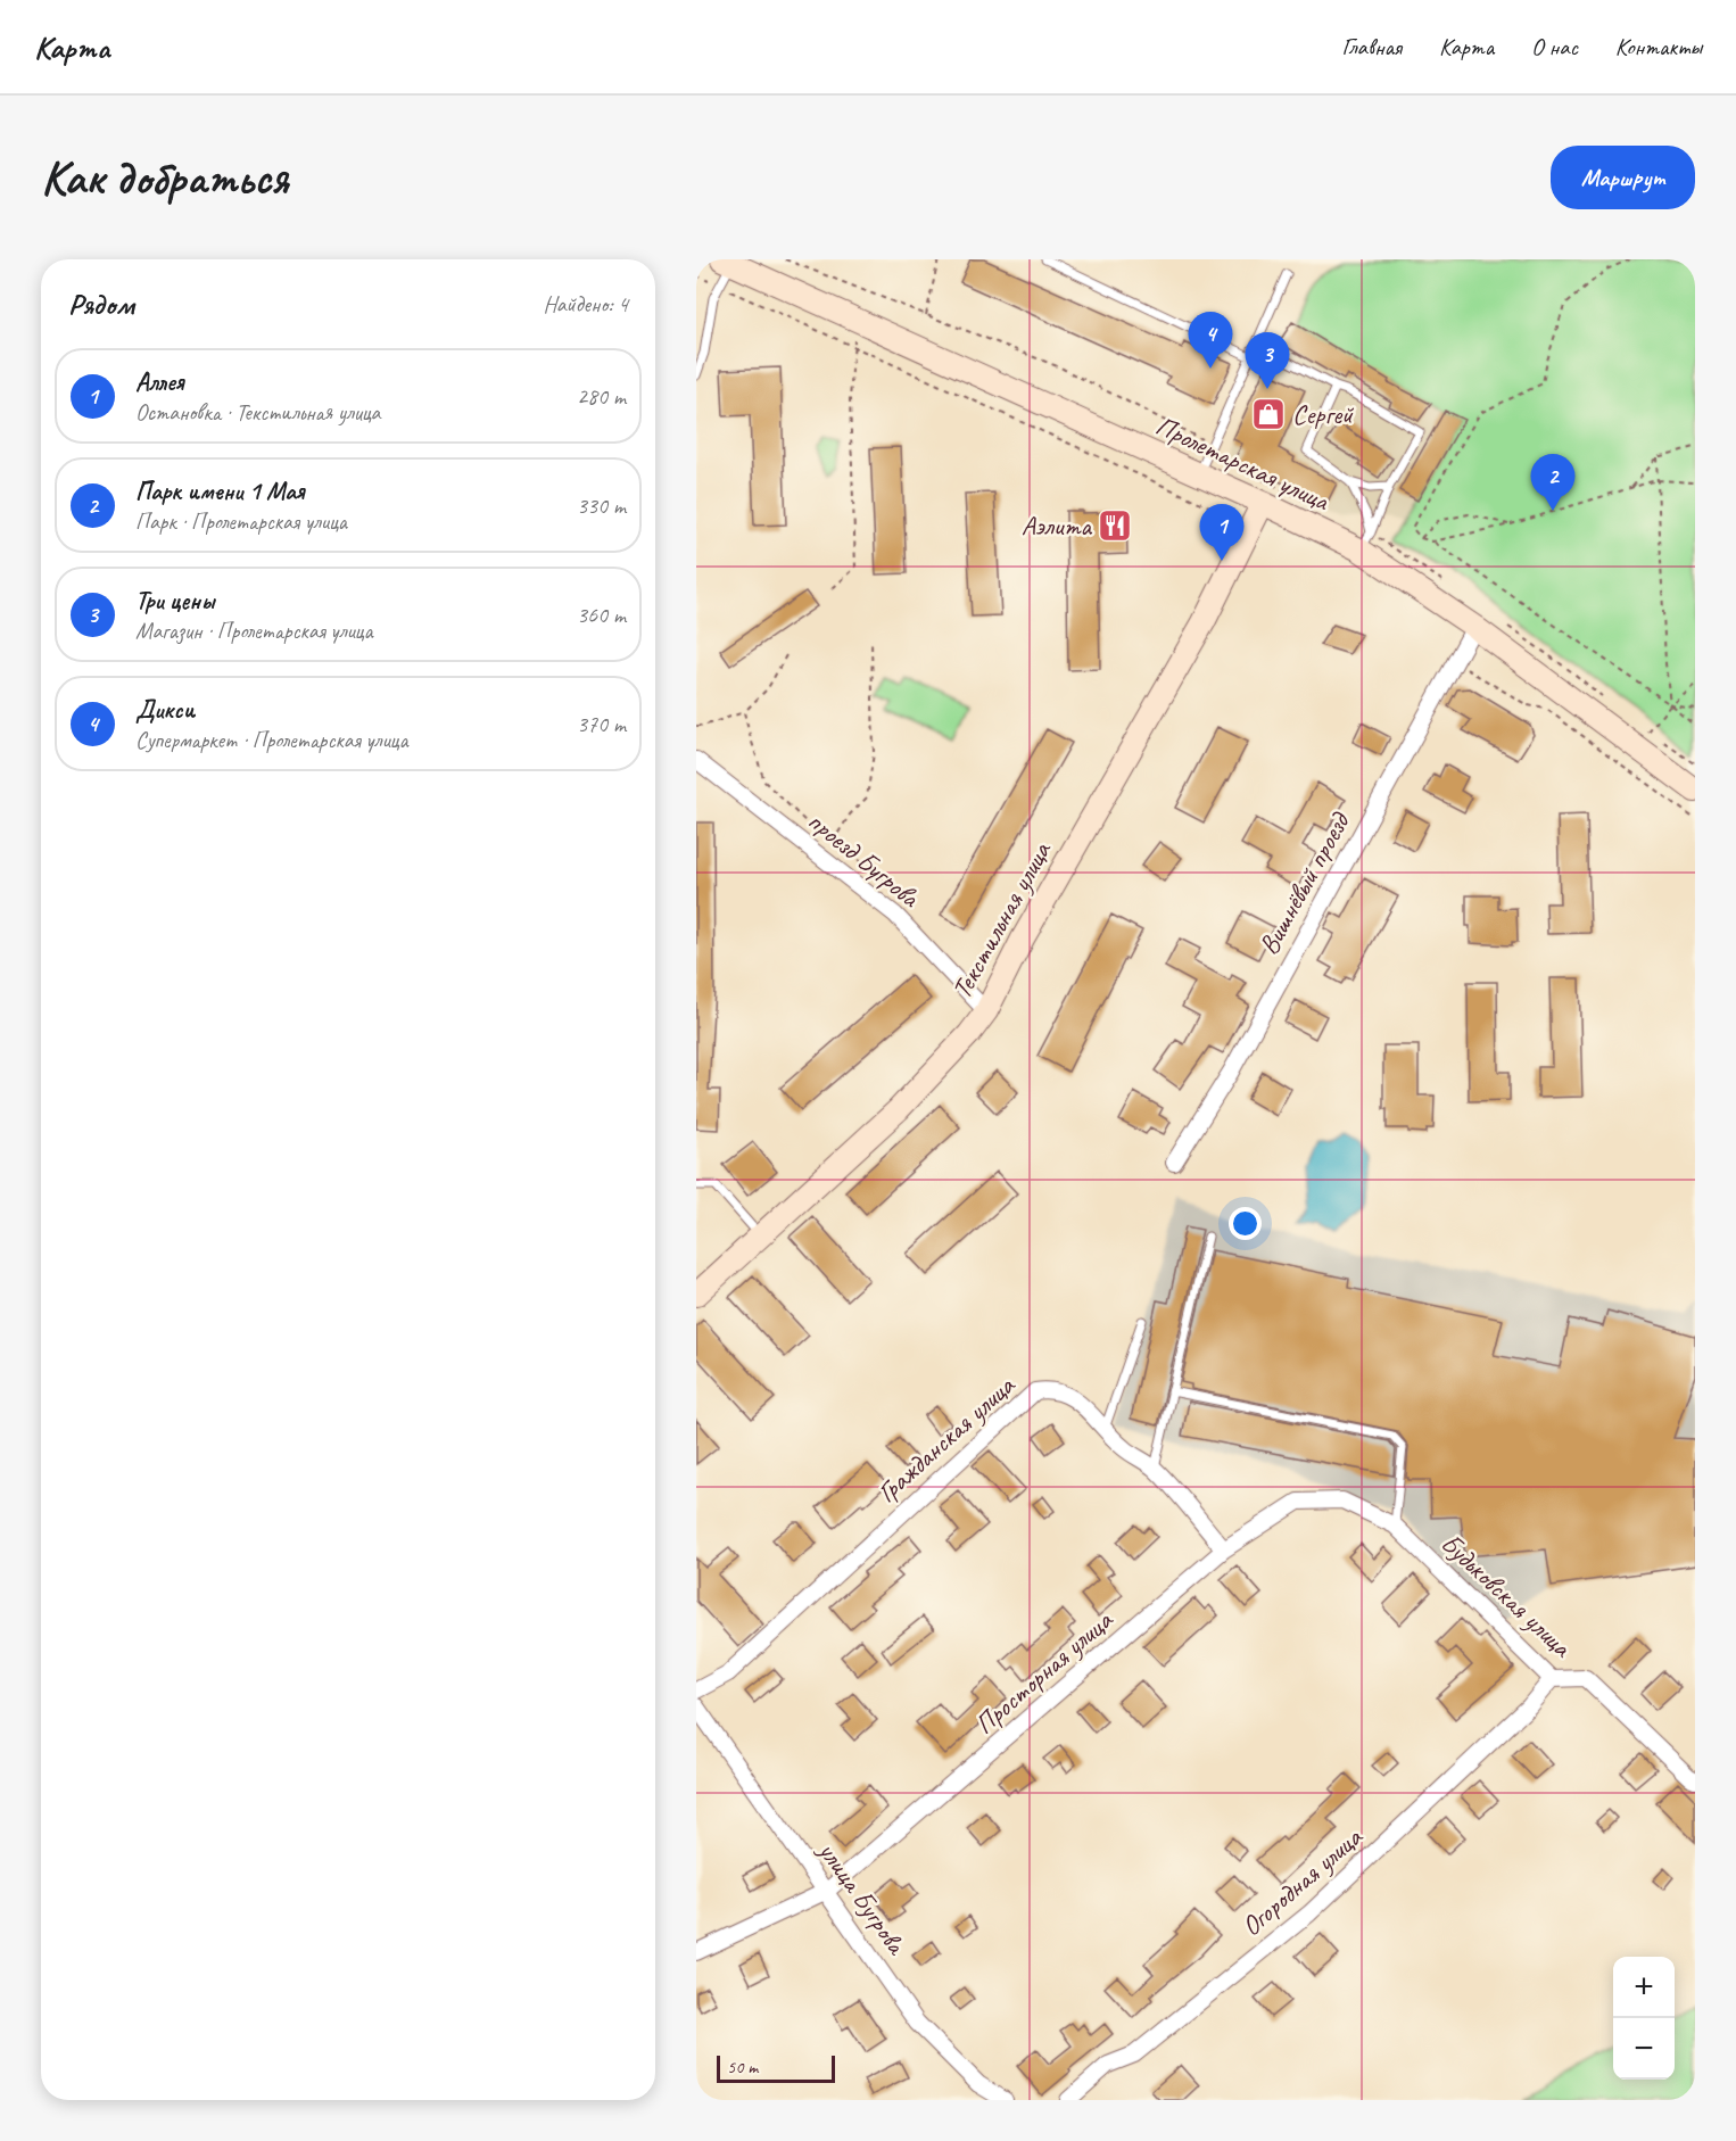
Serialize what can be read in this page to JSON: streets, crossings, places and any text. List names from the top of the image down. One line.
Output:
{"streets":{"street":["Пролетарская улица","проезд Бугрова","Вишнёвый проезд","Текстильная улица","Гражданская улица","Будьковская улица","Просторная улица","Огородная улица","улица Бугрова"]},"crossings":[["Пролетарская улица","Вишнёвый проезд"],["Пролетарская улица","Текстильная улица"],["проезд Бугрова","Текстильная улица"],["Гражданская улица","Просторная улица"],["Будьковская улица","Просторная улица"],["Будьковская улица","Огородная улица"],["Просторная улица","улица Бугрова"]],"places":{"shop":["Сергей"],"restaurant":["Аэлита"]},"scale_bar":"50 m","page":{"header":"Карта","nav":["Главная","Карта","О нас","Контакты"],"buttons":"Маршрут","title":"Как добраться","heading":["Рядом","Найдено: 4"],"pins":["4","3","2","1"],"list":[{"mark":"1","name":"Аллея","note":"Остановка · Текстильная улица","value":"280 m"},{"mark":"2","name":"Парк имени 1 Мая","note":"Парк · Пролетарская улица","value":"330 m"},{"mark":"3","name":"Три цены","note":"Магазин · Пролетарская улица","value":"360 m"},{"mark":"4","name":"Дикси","note":"Супермаркет · Пролетарская улица","value":"370 m"}],"map_buttons":["+","−"],"scale":"50 m"}}
